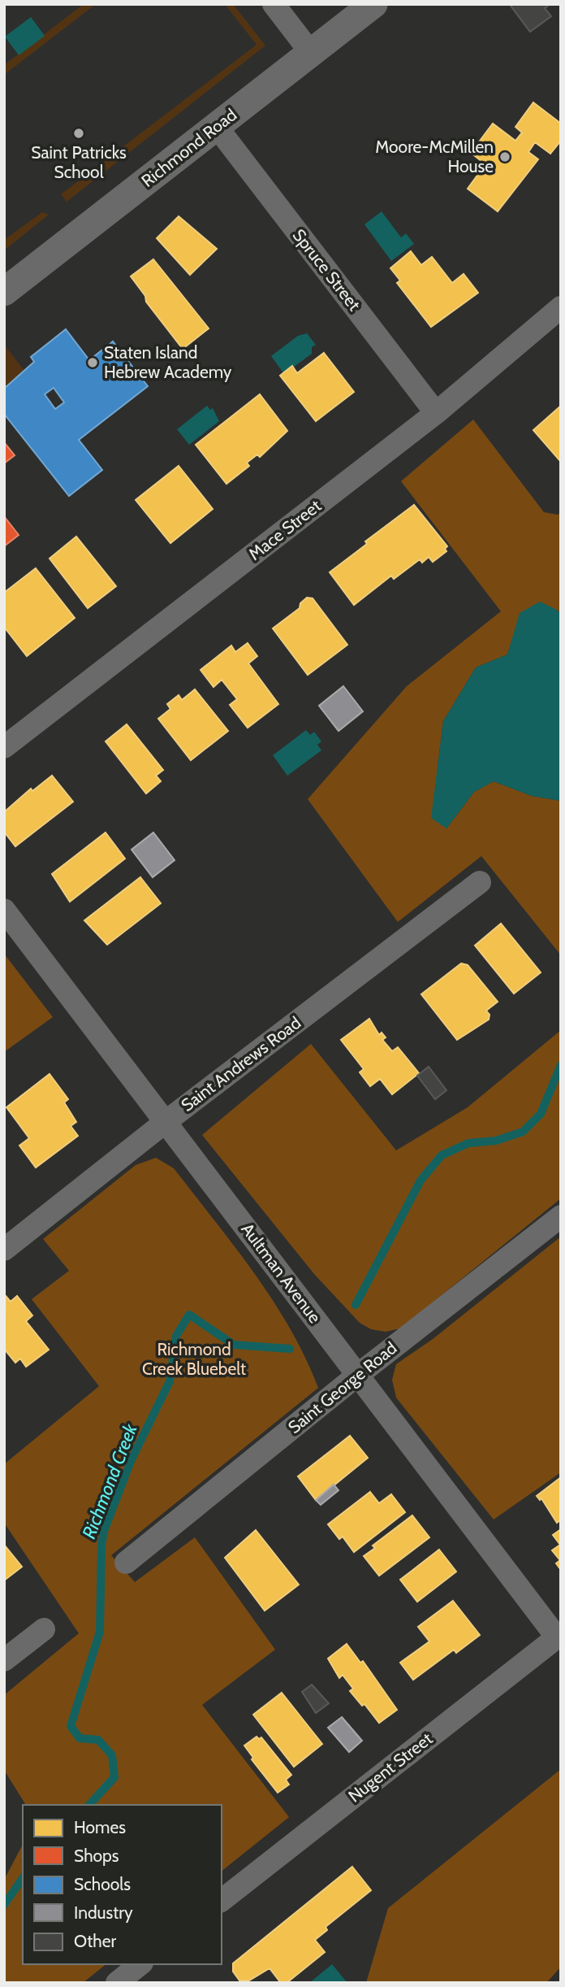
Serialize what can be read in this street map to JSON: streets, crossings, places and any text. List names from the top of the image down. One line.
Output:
{"streets":{"street":["Richmond Road","Spruce Street","Mace Street","Saint Andrews Road","Aultman Avenue","Saint George Road","Nugent Street"]},"crossings":[["Richmond Road","Spruce Street"],["Spruce Street","Mace Street"],["Saint Andrews Road","Aultman Avenue"],["Aultman Avenue","Saint George Road"],["Aultman Avenue","Nugent Street"]],"water":["Richmond Creek"],"parks":["Richmond Creek Bluebelt"],"places":["Saint Patricks School","Moore-McMillen House","Staten Island Hebrew Academy"],"legend":["Homes","Shops","Schools","Industry","Other"]}
